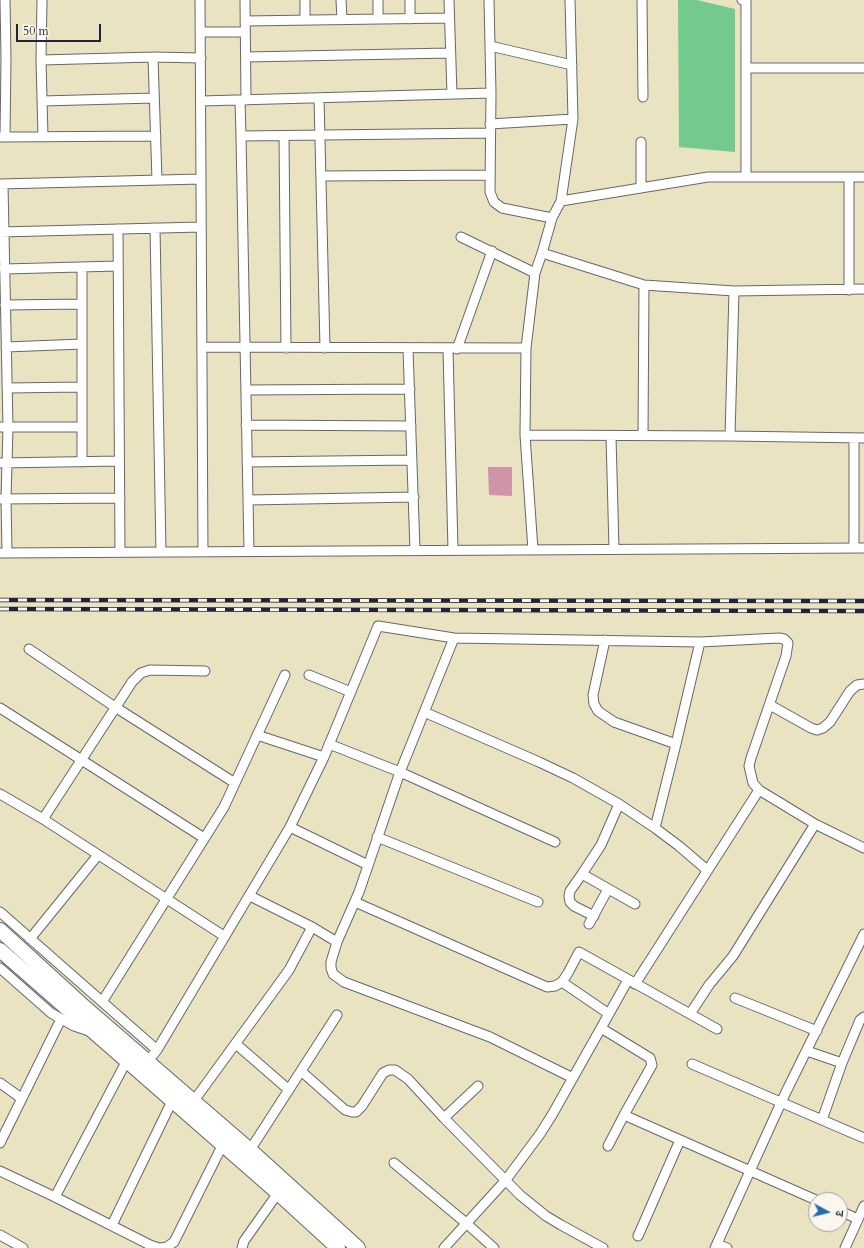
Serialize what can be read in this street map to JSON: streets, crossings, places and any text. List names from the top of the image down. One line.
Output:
{"scale_bar":"50 m","north":"right"}
